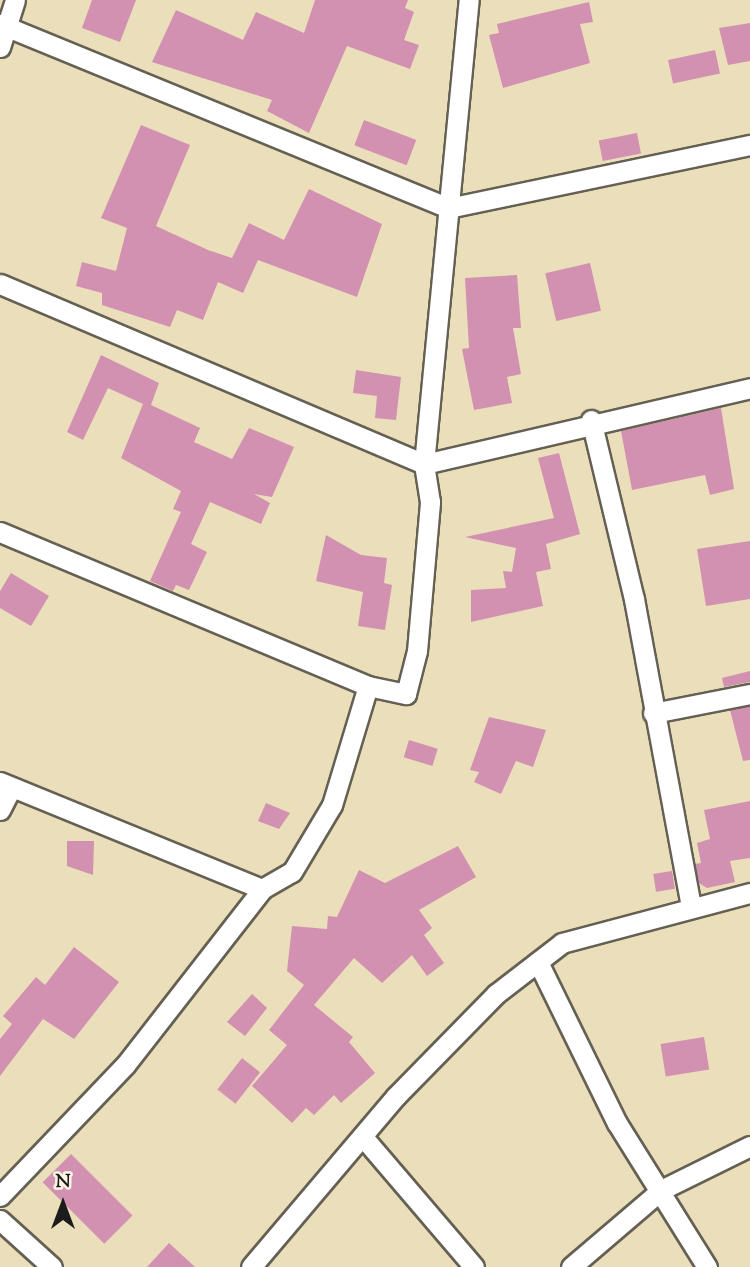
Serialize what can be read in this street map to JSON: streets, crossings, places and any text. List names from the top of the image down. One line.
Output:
{"north":"top"}
